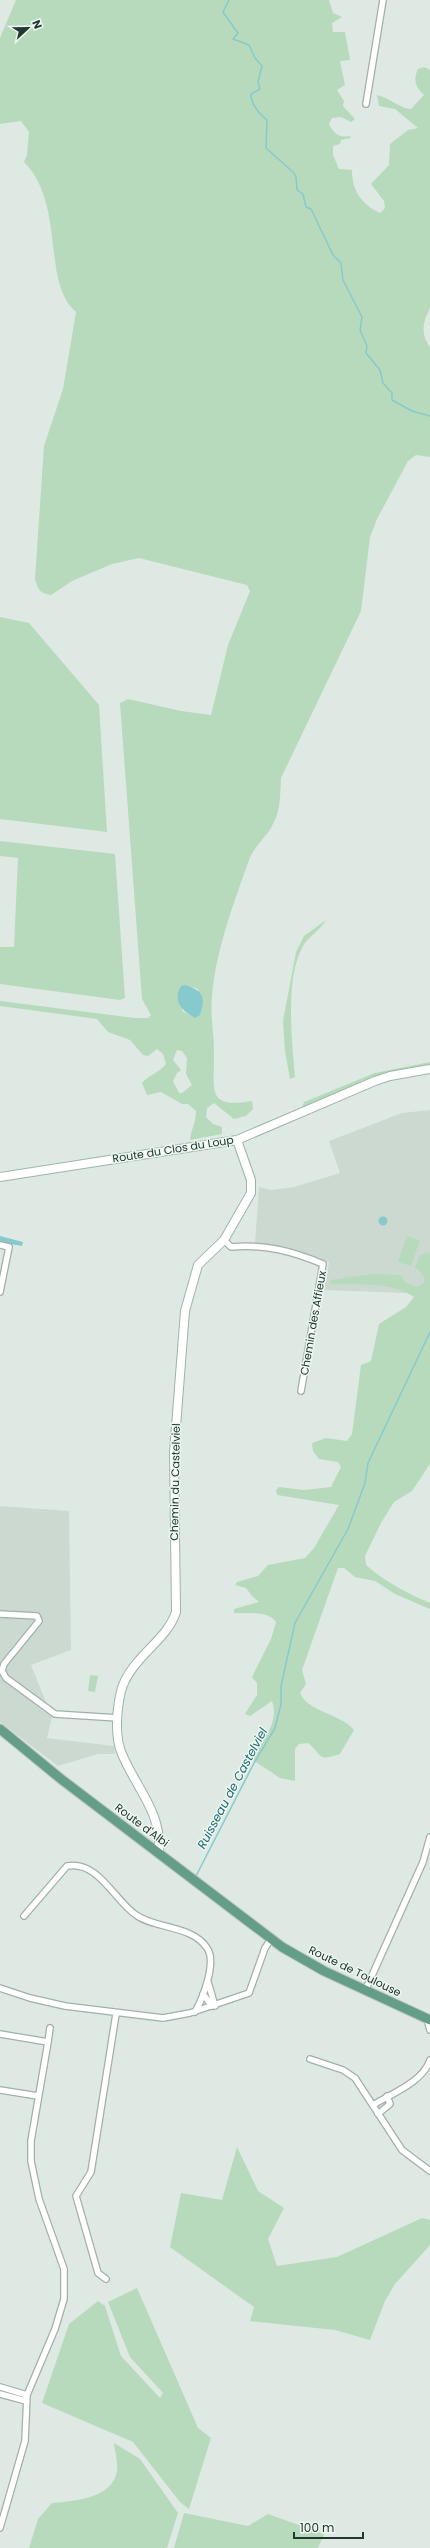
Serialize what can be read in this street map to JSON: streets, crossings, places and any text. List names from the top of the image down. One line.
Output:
{"streets":{"main road":["Route d'Albi","Route de Toulouse"],"street":["Route du Clos du Loup","Chemin des Affieux","Chemin du Castelviel"]},"crossings":[["Route du Clos du Loup","Chemin du Castelviel"],["Chemin des Affieux","Chemin du Castelviel"],["Chemin du Castelviel","Route d'Albi"],["Route d'Albi","Route de Toulouse"]],"water":["Ruisseau de Castelviel"],"scale_bar":"100 m","north":"right"}
